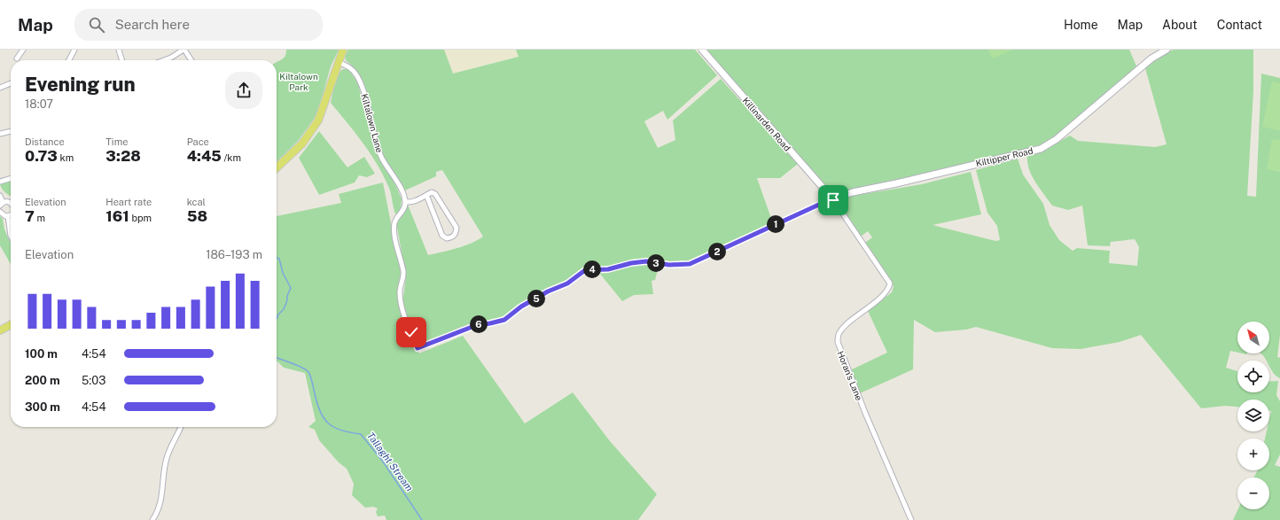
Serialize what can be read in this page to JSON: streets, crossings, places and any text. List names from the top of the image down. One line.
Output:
{"streets":{"street":["Kiltalown Lane","Killinarden Road","Kiltipper Road","Horan's Lane"]},"crossings":[["Killinarden Road","Kiltipper Road"],["Killinarden Road","Horan's Lane"],["Kiltipper Road","Horan's Lane"]],"water":["Tallaght Stream"],"parks":["Kiltalown Park"],"north":"top left","page":{"header":"Map","search":"Search here","nav":["Home","Map","About","Contact"],"heading":["Evening run","18:07"],"stats":[["Distance","0.73 km"],["Time","3:28"],["Pace","4:45 /km"],["Elevation","7 m"],["Heart rate","161 bpm"],["kcal","58"]],"pins":["1","2","3","4","5","6"],"chart":["Elevation","186–193 m"],"map_buttons":["+","−"],"list":[{"name":"100 m","note":"4:54"},{"name":"200 m","note":"5:03"},{"name":"300 m","note":"4:54"}]}}
